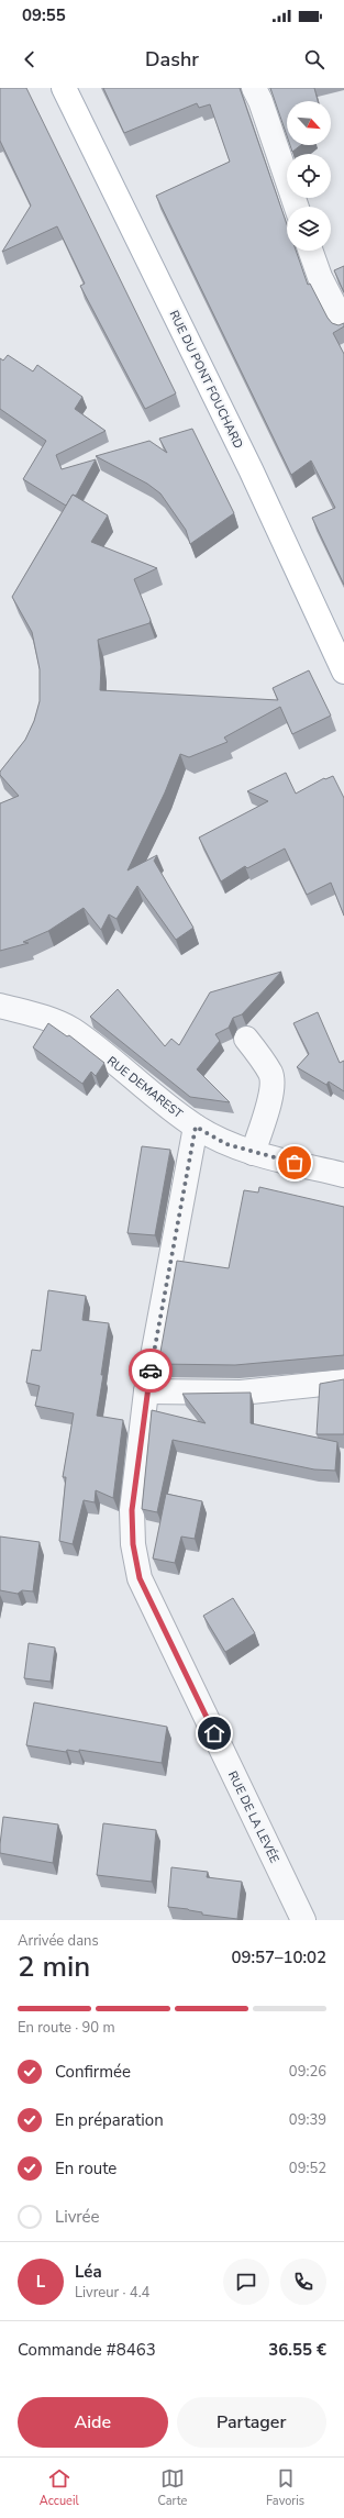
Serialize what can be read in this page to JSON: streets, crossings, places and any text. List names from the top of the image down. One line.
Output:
{"streets":{"main road":["RUE DU PONT FOUCHARD"],"street":["RUE DEMAREST","RUE DE LA LEVÉE"]},"crossings":[["RUE DEMAREST","RUE DE LA LEVÉE"]],"north":"bottom right","page":{"status":"09:55","header":"Dashr","heading":["2 min","Arrivée dans","09:57–10:02"],"panel":["Léa","Livreur · 4.4","Commande #8463","36.55 €"],"bar":"En route · 90 m","list":[["Confirmée","09:26"],["En préparation","09:39"],["En route","09:52"],"Livrée"],"round":"L","buttons":["Aide","Partager"],"tabs":["Accueil","Carte","Favoris"]}}
